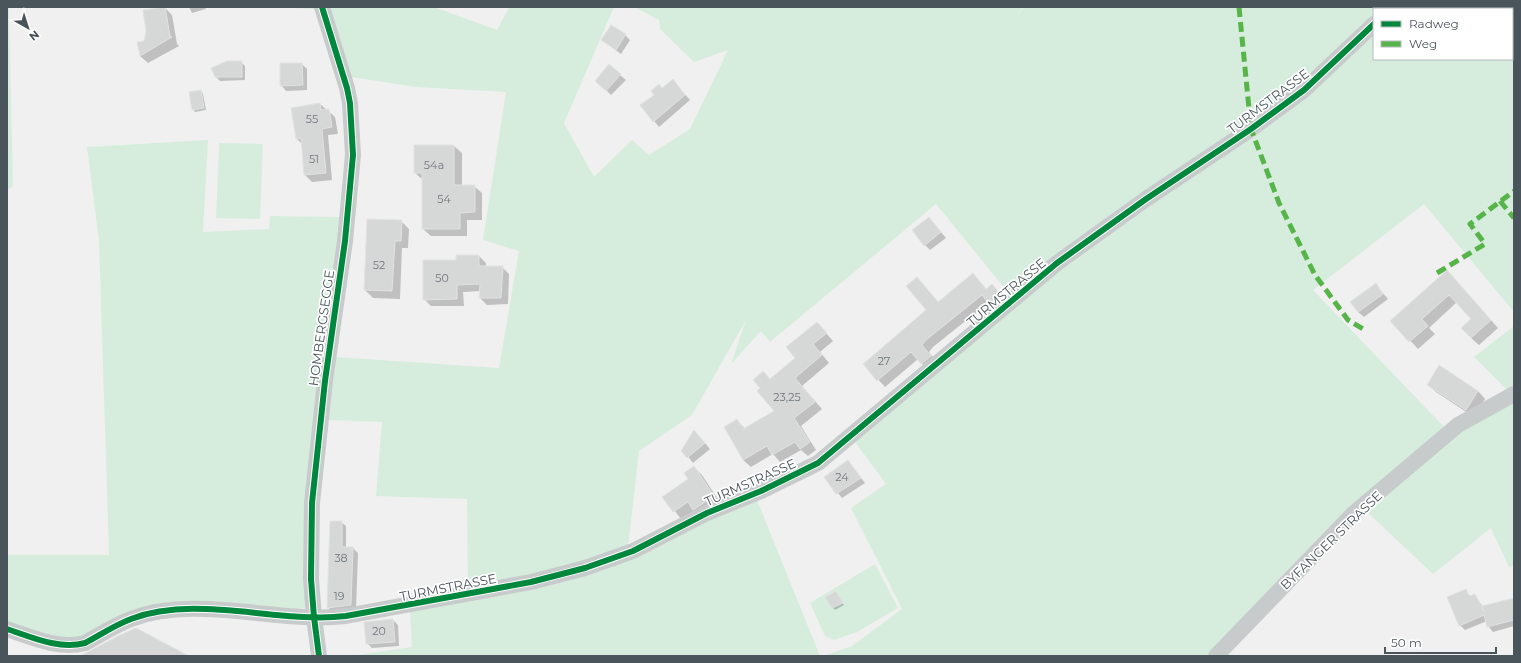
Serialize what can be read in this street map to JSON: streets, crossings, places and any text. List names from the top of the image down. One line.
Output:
{"streets":{"street":["TURMSTRASSE","HOMBERGSEGGE","BYFANGER STRASSE"]},"crossings":[["TURMSTRASSE","HOMBERGSEGGE"]],"house_numbers":["55","51","54a","54","52","50","27","23,25","24","38","19","20"],"legend":["Radweg","Weg"],"scale_bar":"50 m","north":"bottom right"}
